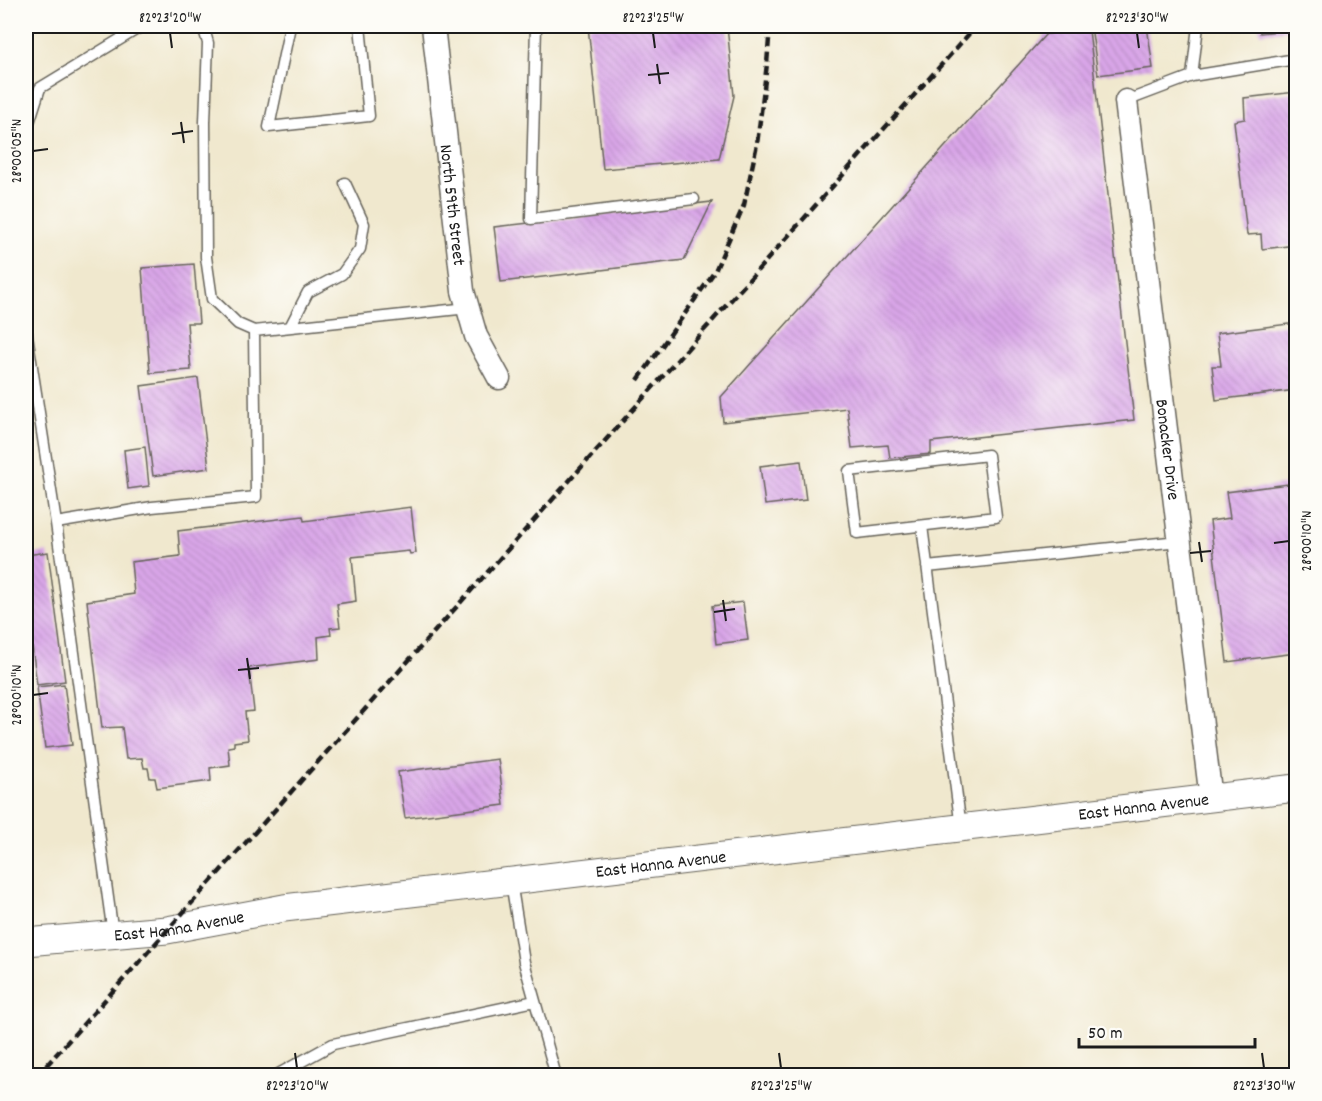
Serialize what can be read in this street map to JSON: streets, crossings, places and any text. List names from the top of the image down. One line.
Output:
{"streets":{"street":["North 59th Street","Bonacker Drive","East Hanna Avenue"]},"crossings":[["Bonacker Drive","East Hanna Avenue"]],"scale_bar":"50 m","coordinates":["82°23'20\"W","82°23'25\"W","82°23'30\"W","28°00'05\"N","28°00'10\"N"]}
